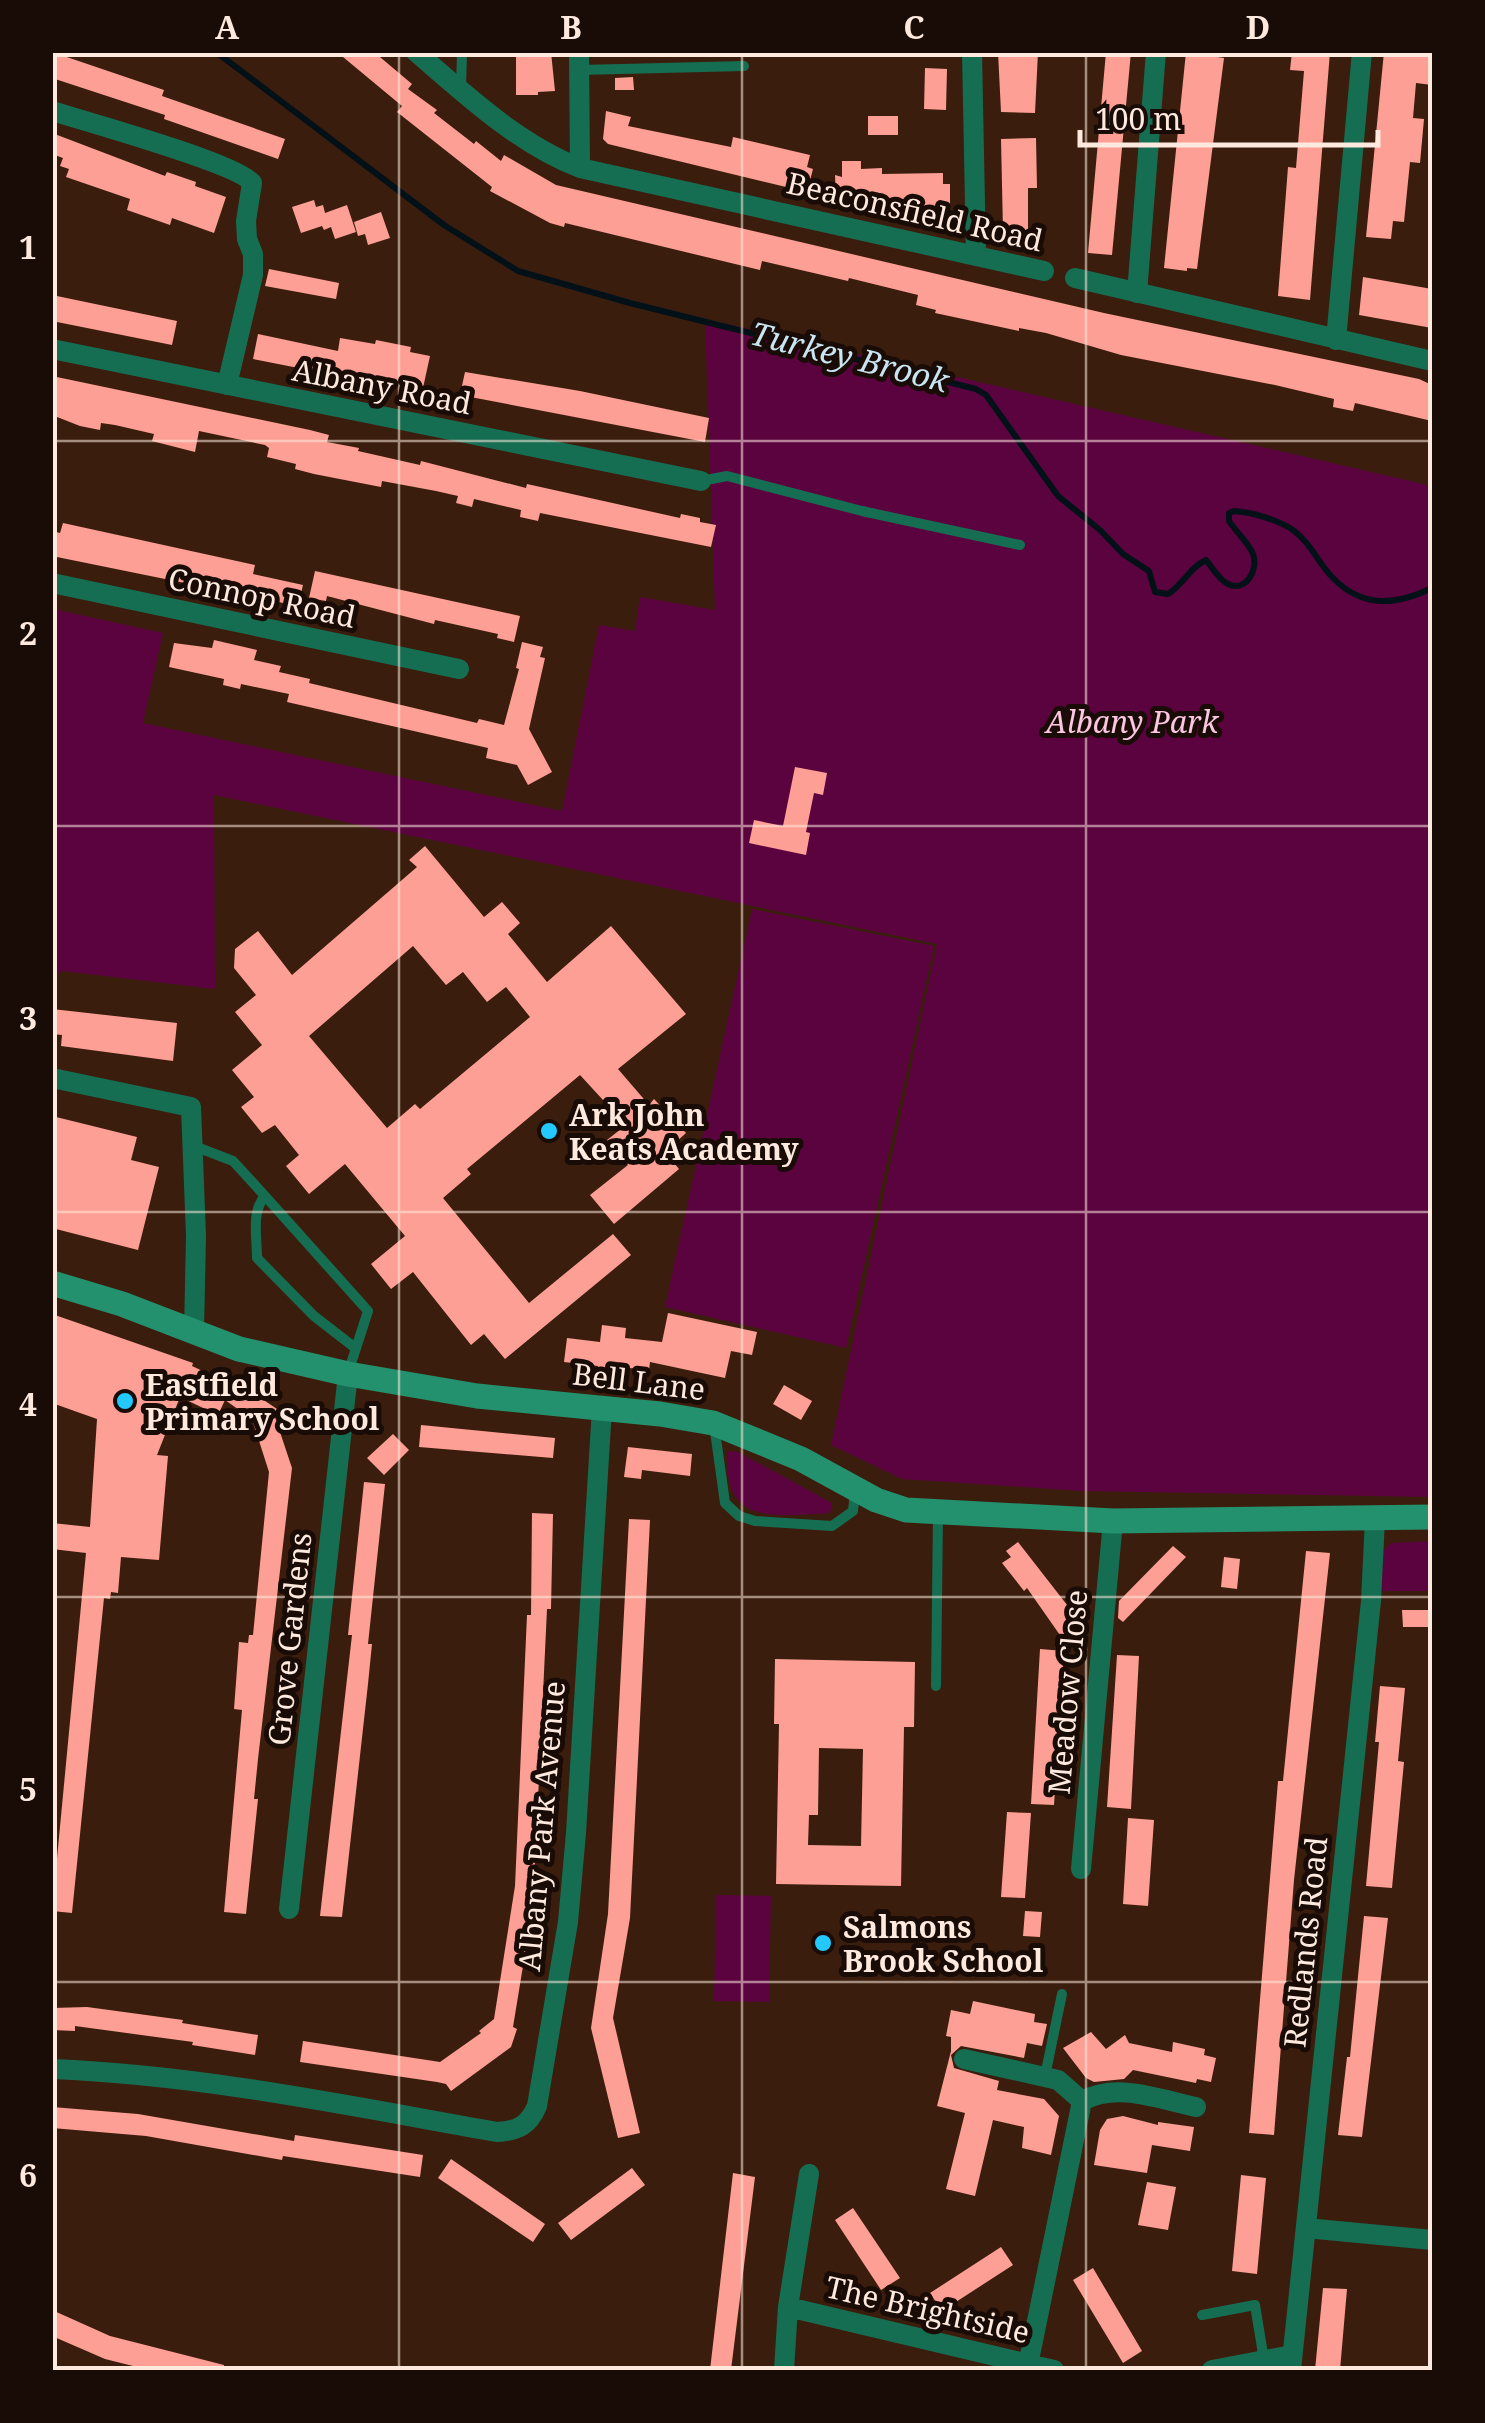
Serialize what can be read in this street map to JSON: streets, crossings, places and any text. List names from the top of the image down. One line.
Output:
{"streets":{"street":["Beaconsfield Road","Albany Road","Connop Road","Bell Lane","Grove Gardens","Meadow Close","Albany Park Avenue","Redlands Road","The Brightside"]},"crossings":[["Bell Lane","Grove Gardens"],["Bell Lane","Meadow Close"],["Bell Lane","Albany Park Avenue"],["Bell Lane","Redlands Road"]],"water":["Turkey Brook"],"parks":["Albany Park"],"places":["Ark John Keats Academy","Eastfield Primary School","Salmons Brook School"],"scale_bar":"100 m","grid":{"columns":["A","B","C","D"],"rows":["1","2","3","4","5","6"]}}
